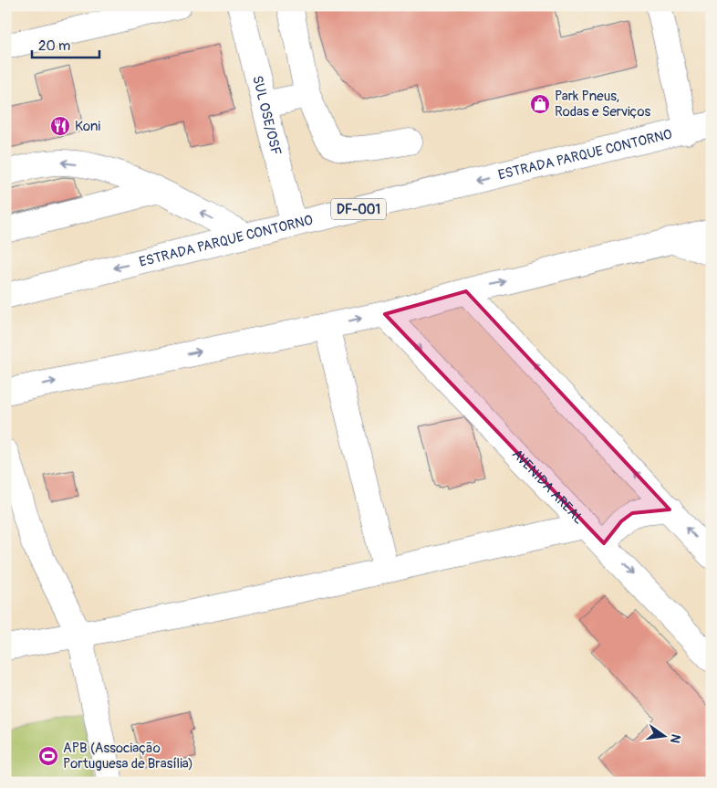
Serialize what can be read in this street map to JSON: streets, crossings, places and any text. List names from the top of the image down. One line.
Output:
{"streets":{"main road":["SUL OSE/OSF","ESTRADA PARQUE CONTORNO","DF-001","AVENIDA AREAL"]},"crossings":[["SUL OSE/OSF","ESTRADA PARQUE CONTORNO"]],"places":{"shop":["Park Pneus, Rodas e Serviços"],"restaurant":["Koni"],"sports":["APB (Associação Portuguesa de Brasília)"]},"scale_bar":"20 m","north":"right"}
